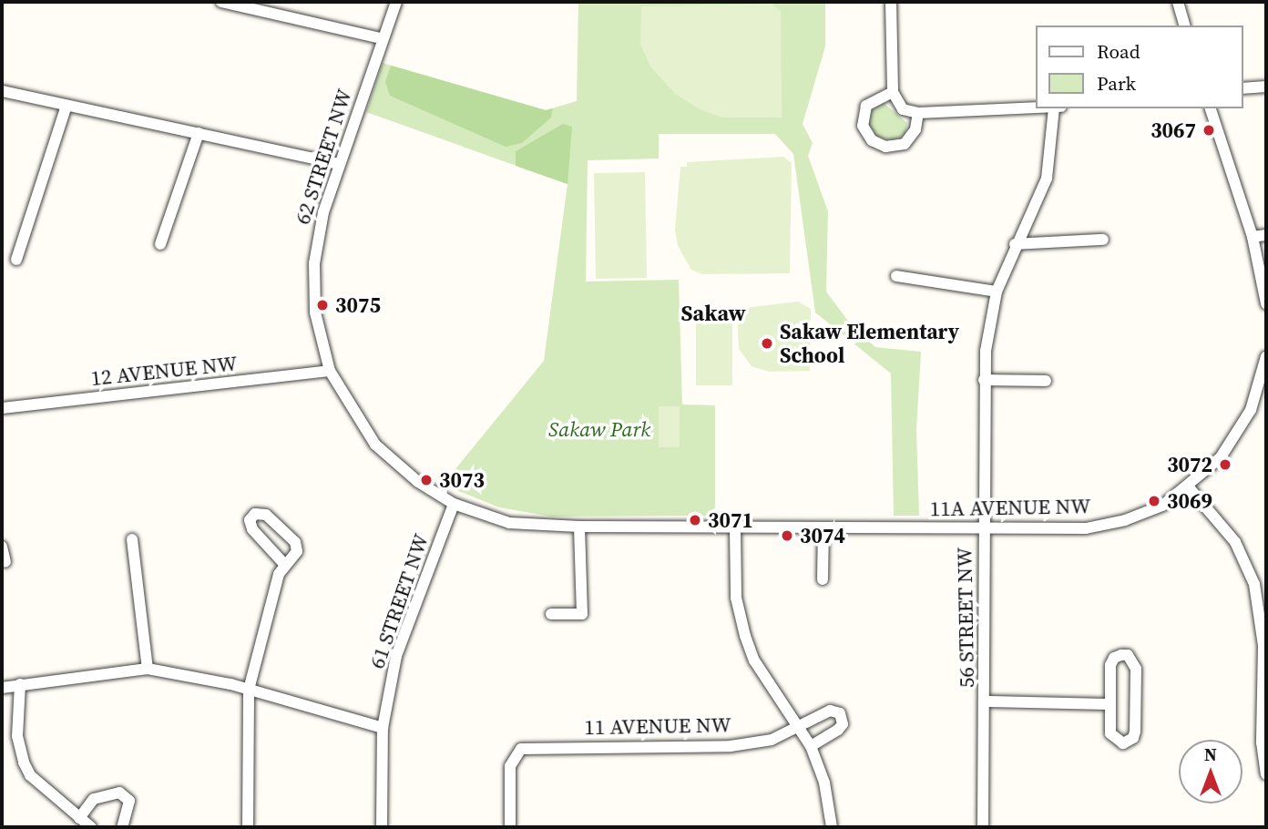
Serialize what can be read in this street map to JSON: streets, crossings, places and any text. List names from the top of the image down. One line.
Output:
{"streets":{"street":["62 STREET NW","12 AVENUE NW","11A AVENUE NW","61 STREET NW","56 STREET NW","11 AVENUE NW"]},"crossings":[["62 STREET NW","12 AVENUE NW"],["62 STREET NW","11A AVENUE NW"],["62 STREET NW","61 STREET NW"],["11A AVENUE NW","61 STREET NW"],["11A AVENUE NW","56 STREET NW"]],"districts":["Sakaw"],"parks":["Sakaw Park"],"places":["3067","3075","Sakaw Elementary School","3072","3073","3069","3071","3074"],"legend":["Road","Park"],"north":"top"}
